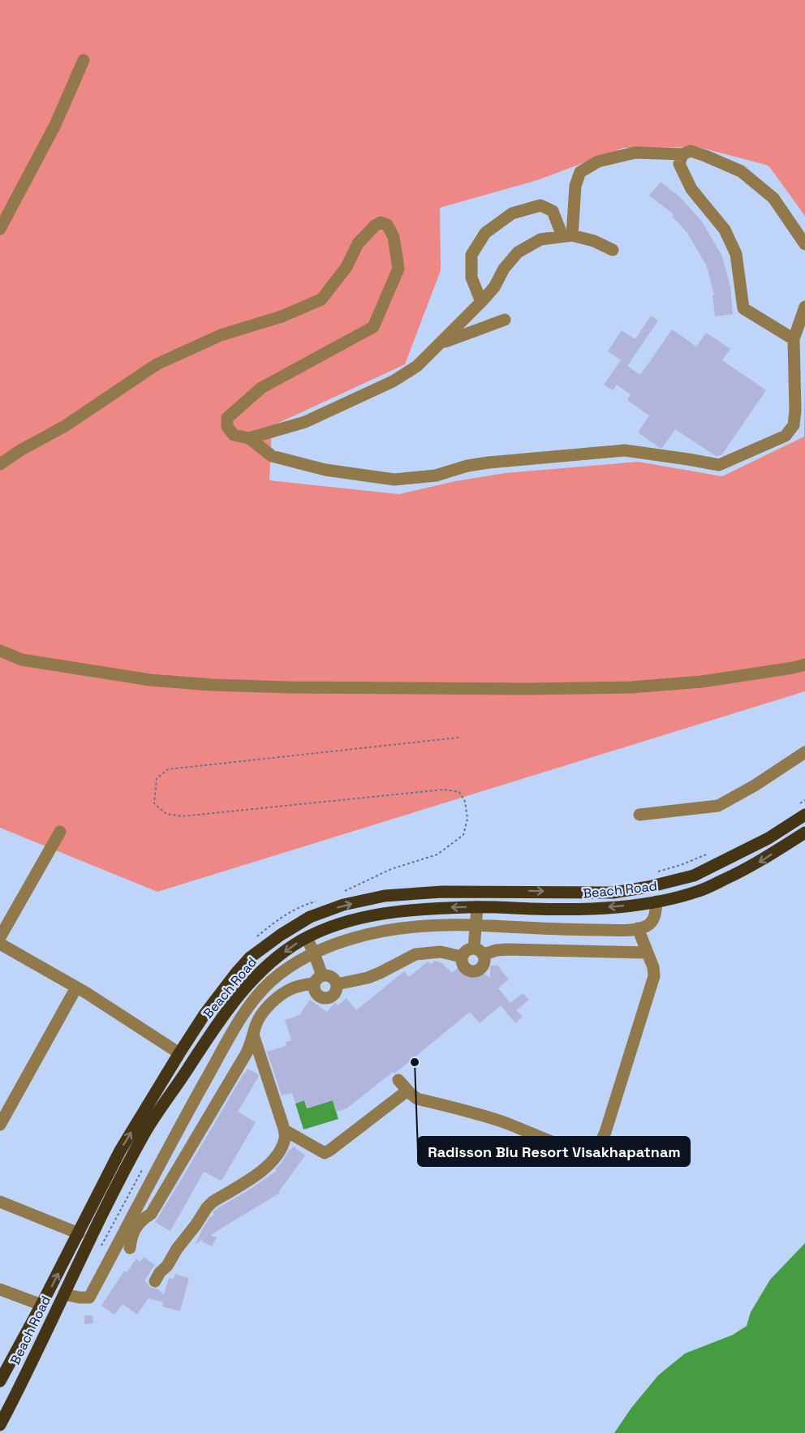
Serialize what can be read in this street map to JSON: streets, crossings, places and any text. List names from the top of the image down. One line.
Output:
{"streets":{"main road":["Beach Road"]},"places":["Radisson Blu Resort Visakhapatnam"]}
